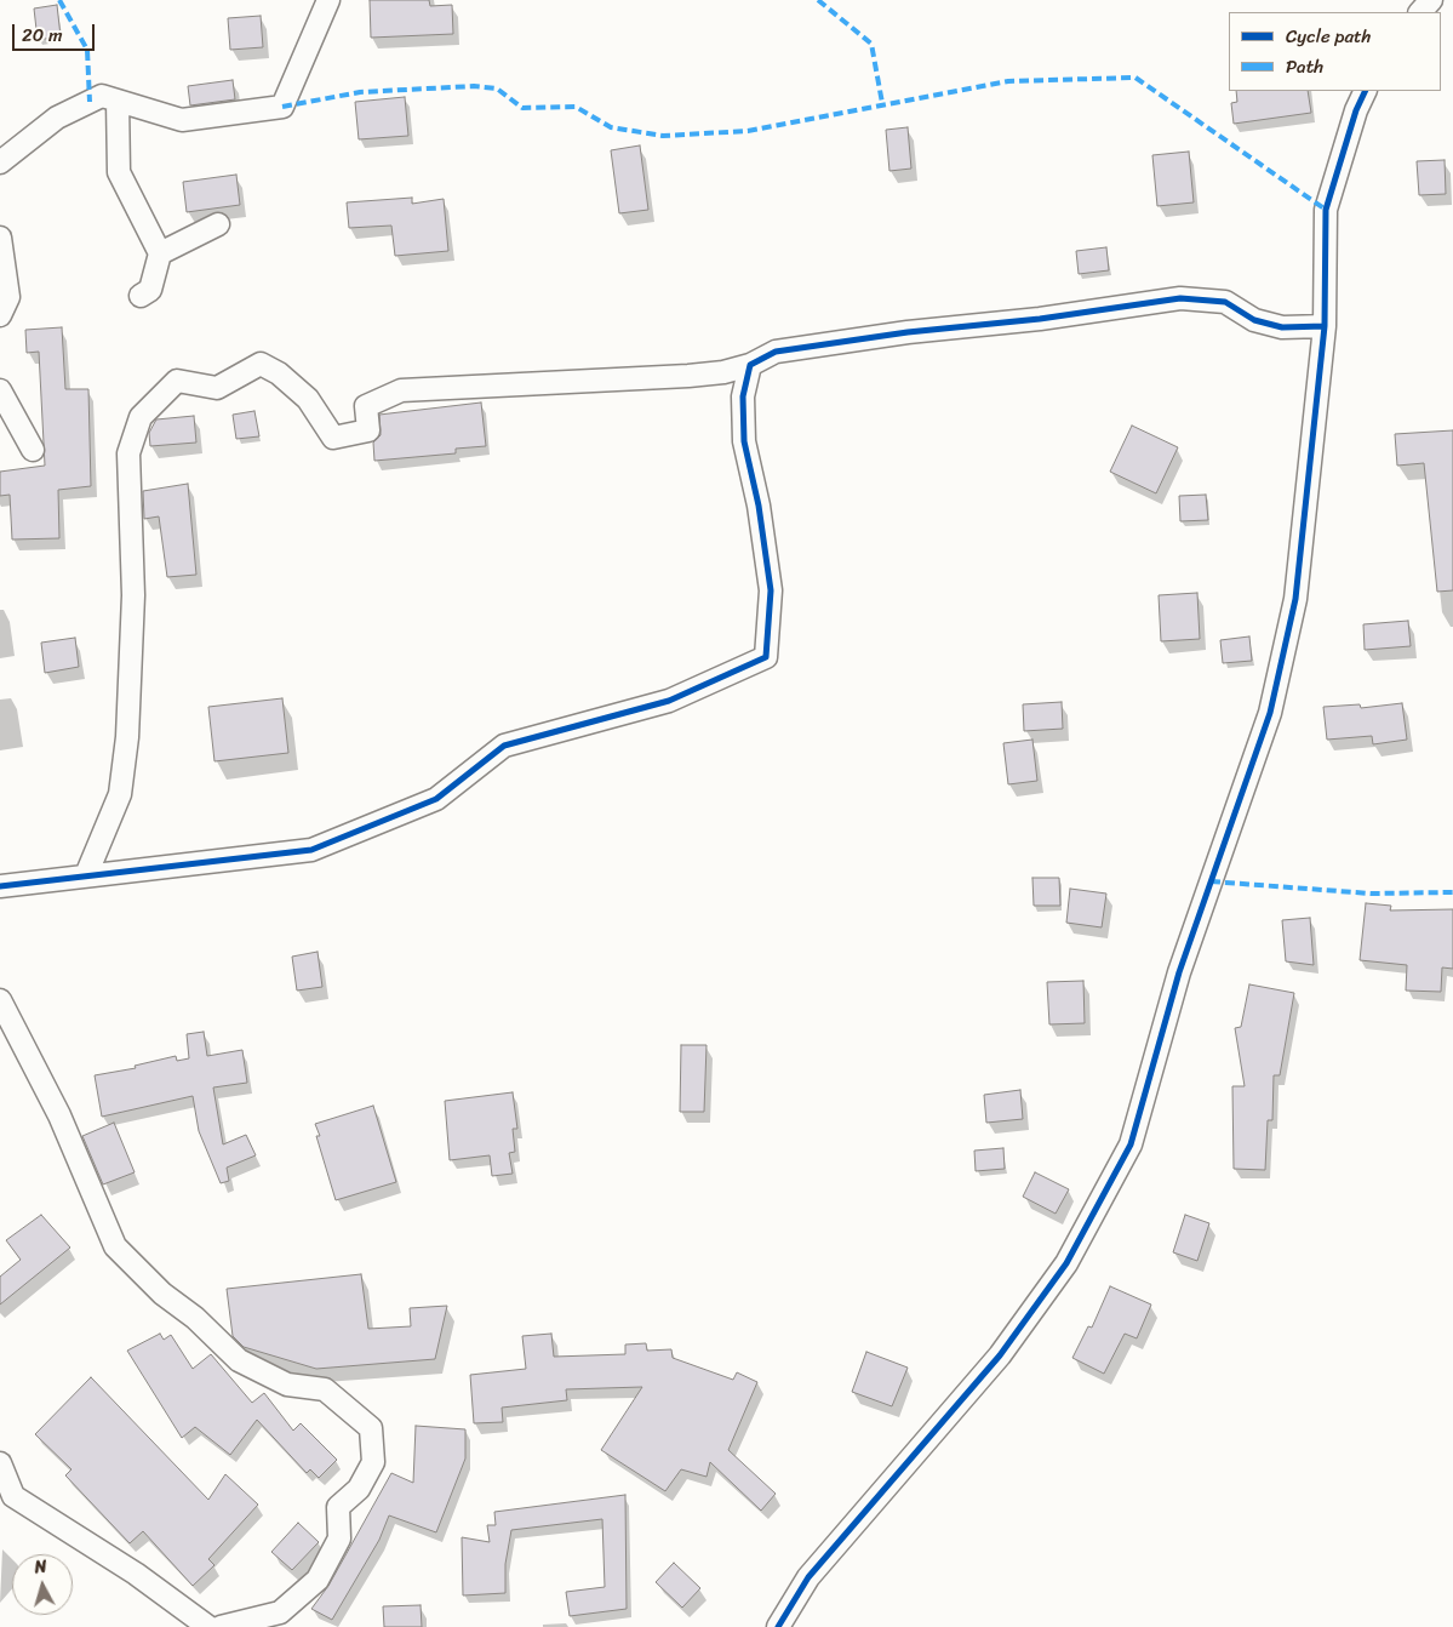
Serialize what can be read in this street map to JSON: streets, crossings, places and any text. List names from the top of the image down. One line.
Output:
{"legend":["Cycle path","Path"],"scale_bar":"20 m","north":"top"}
